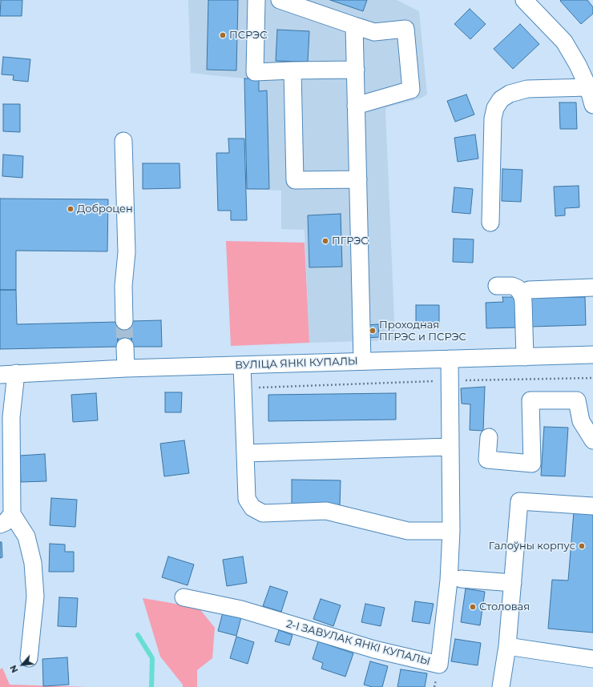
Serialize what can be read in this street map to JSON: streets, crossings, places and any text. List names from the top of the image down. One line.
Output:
{"streets":{"street":["ВУЛІЦА ЯНКІ КУПАЛЫ","2-І ЗАВУЛАК ЯНКІ КУПАЛЫ"]},"crossings":[["ВУЛІЦА ЯНКІ КУПАЛЫ","2-І ЗАВУЛАК ЯНКІ КУПАЛЫ"]],"places":["ПСРЭС","Доброцен","ПГРЭС","Проходная ПГРЭС и ПСРЭС","Галоўны корпус","Столовая"],"north":"bottom left"}
